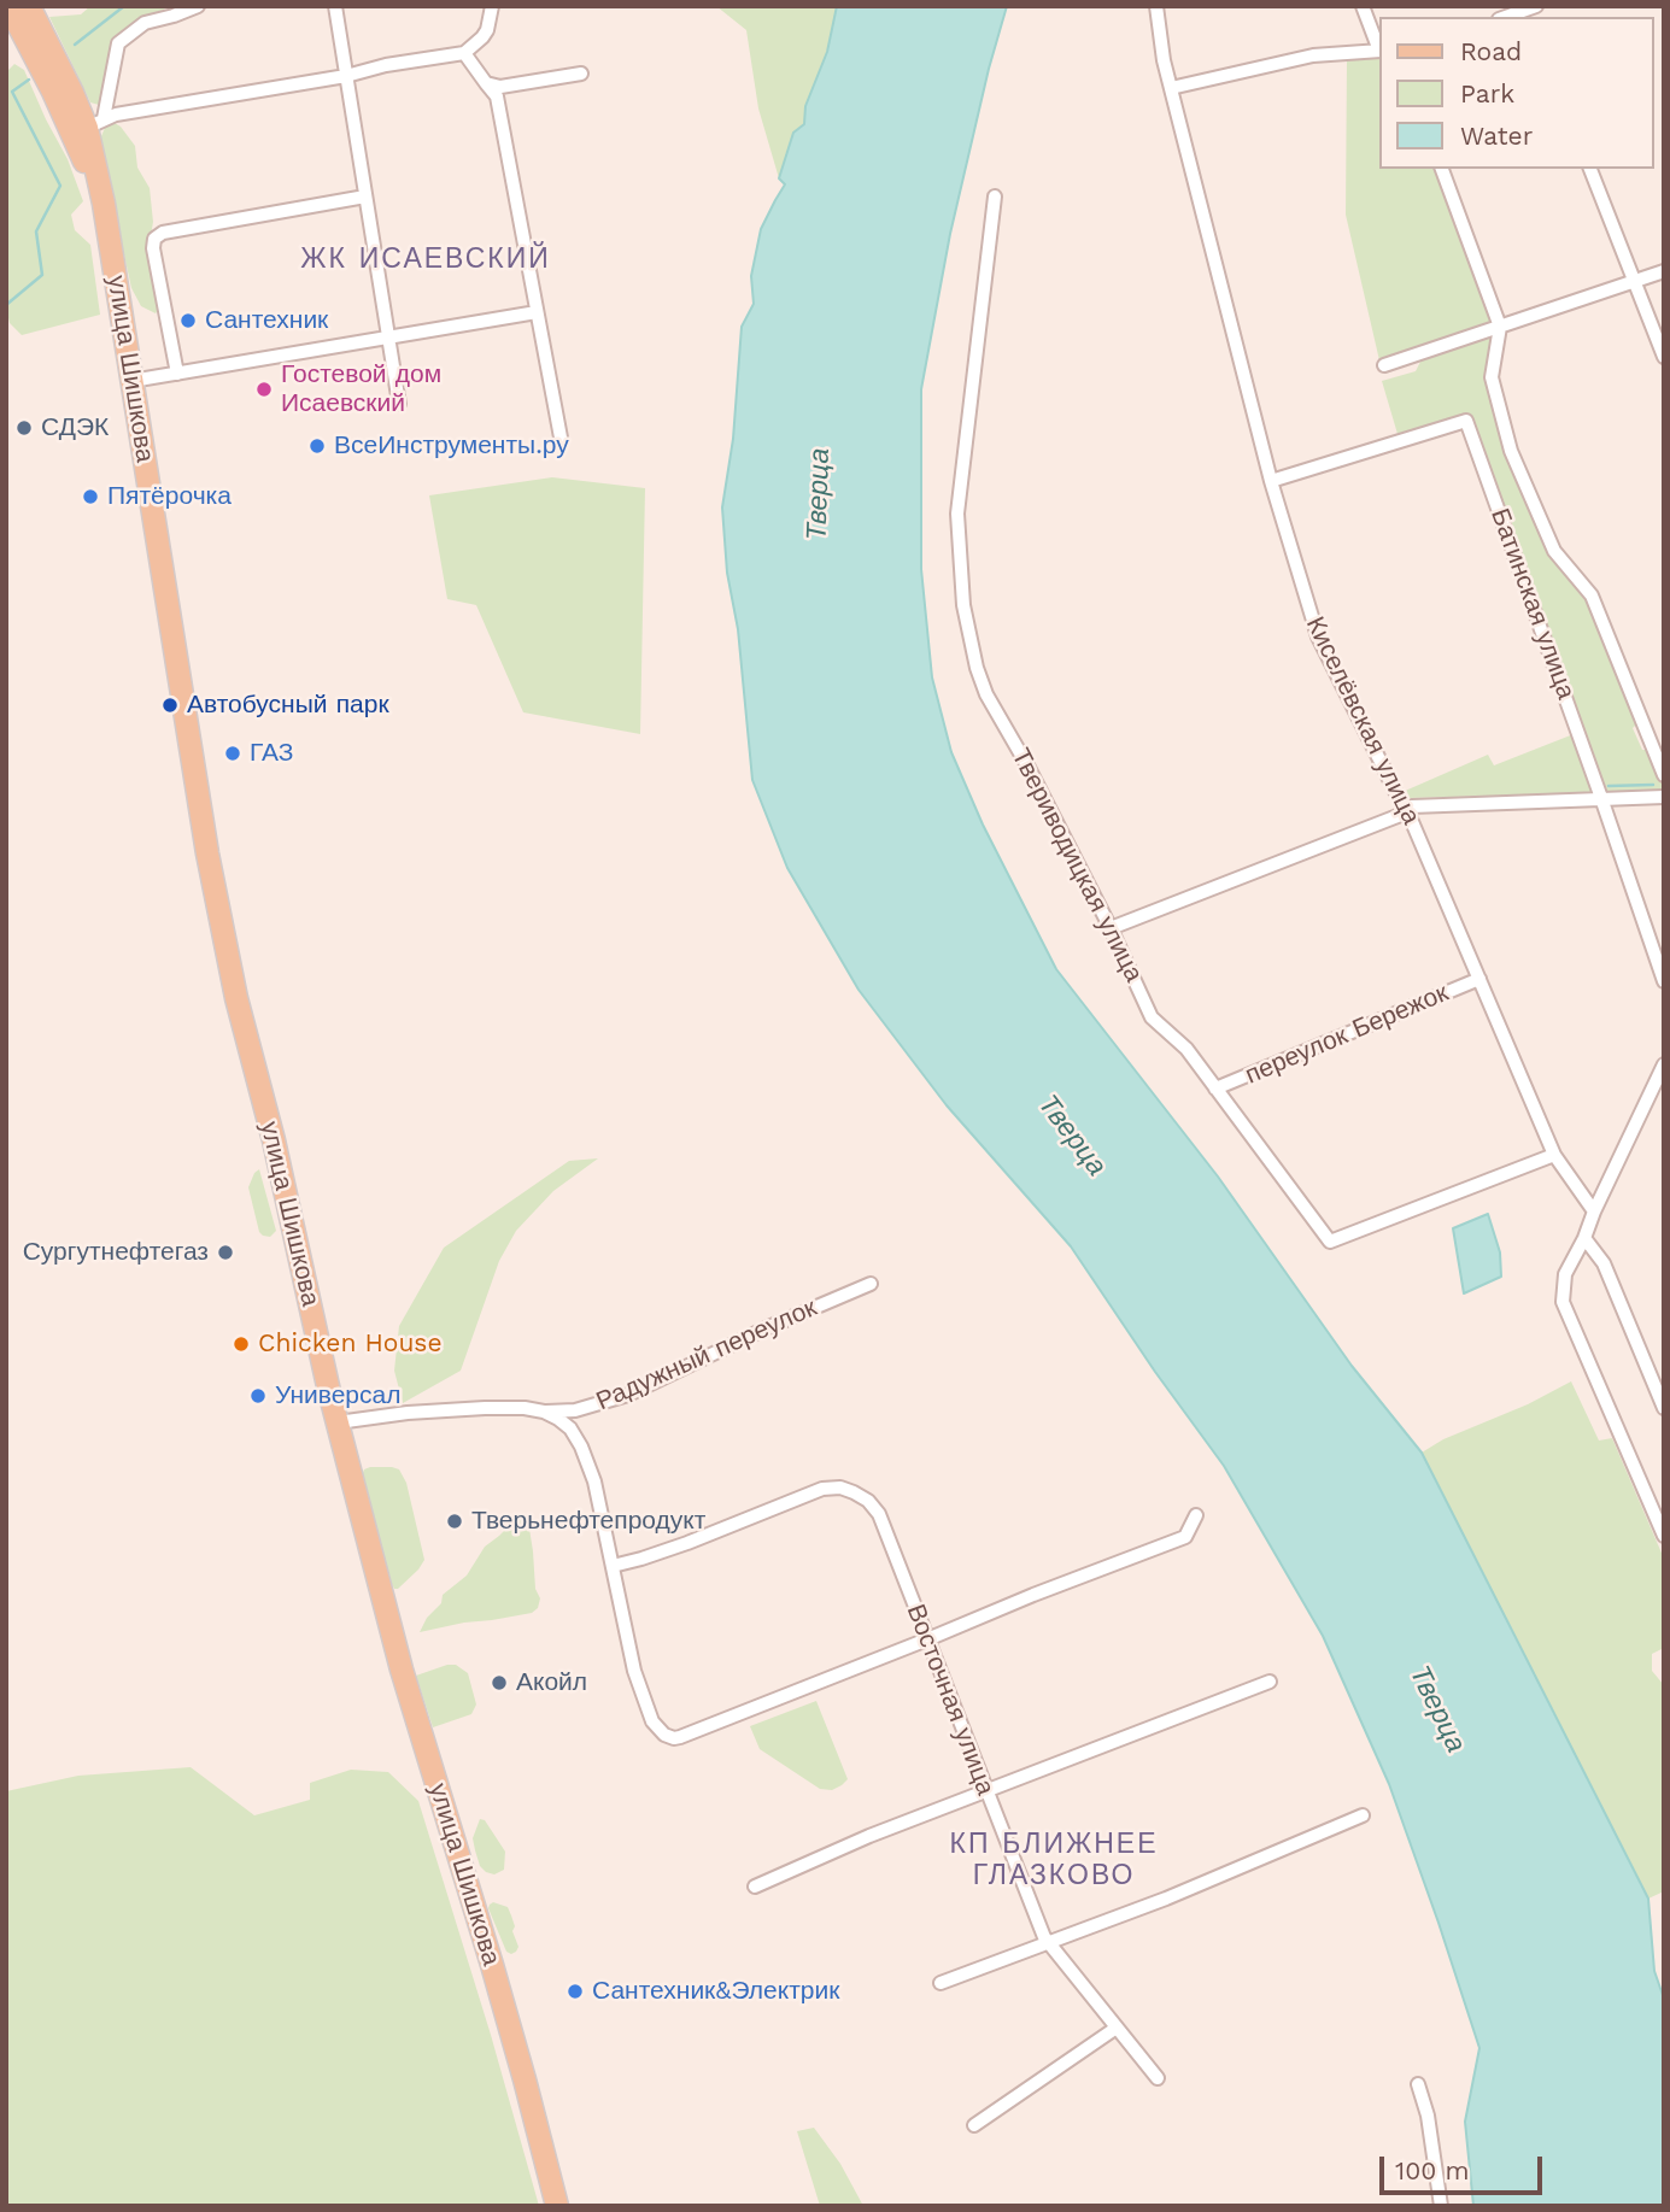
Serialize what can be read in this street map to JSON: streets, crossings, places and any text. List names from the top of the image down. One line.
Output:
{"streets":{"main road":["улица Шишкова"],"street":["Батинская улица","Киселёвская улица","Твериводицкая улица","переулок Бережок","Радужный переулок","Восточная улица"]},"crossings":[["улица Шишкова","Радужный переулок"],["Батинская улица","Киселёвская улица"],["Киселёвская улица","Твериводицкая улица"],["Киселёвская улица","переулок Бережок"],["Твериводицкая улица","переулок Бережок"]],"districts":["ЖК ИСАЕВСКИЙ","КП БЛИЖНЕЕ ГЛАЗКОВО"],"water":["Тверца"],"places":["Сантехник","Гостевой дом Исаевский","СДЭК","ВсеИнструменты.ру","Пятёрочка","Автобусный парк","ГАЗ","Сургутнефтегаз","Chicken House","Универсал","Тверьнефтепродукт","Акойл","Сантехник&Электрик"],"legend":["Road","Park","Water"],"scale_bar":"100 m"}
